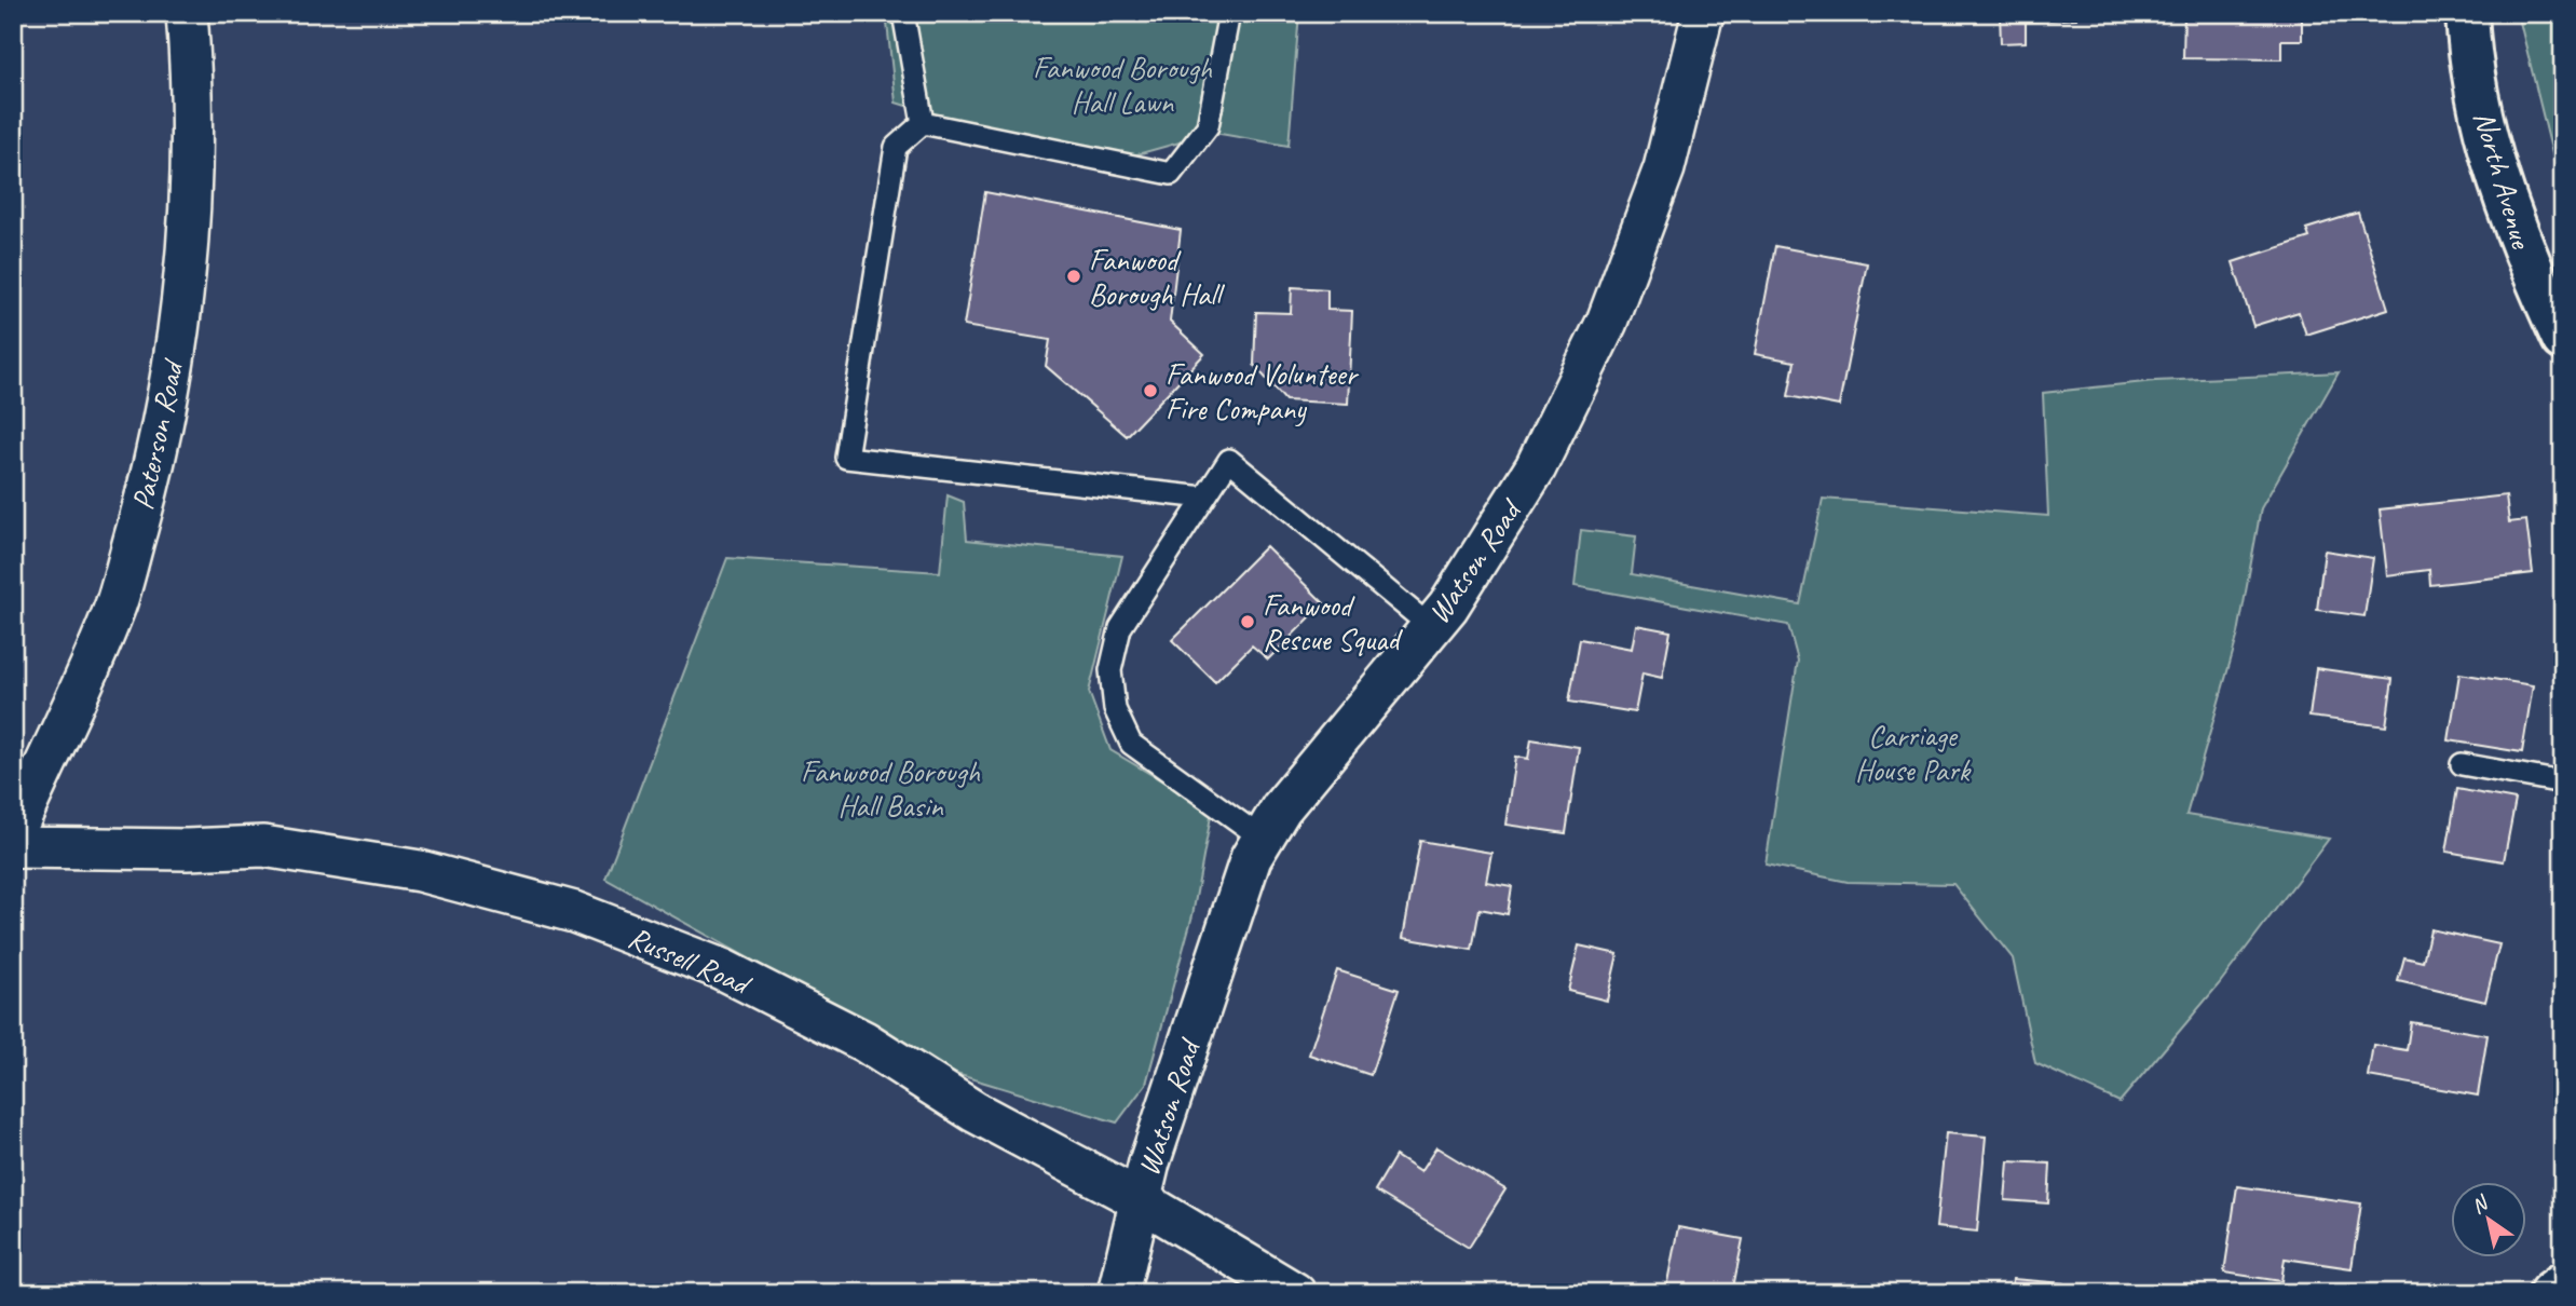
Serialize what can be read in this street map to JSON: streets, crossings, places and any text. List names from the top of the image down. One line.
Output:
{"streets":{"street":["North Avenue","Paterson Road","Watson Road","Russell Road"]},"crossings":[["Watson Road","Russell Road"]],"parks":["Fanwood Borough Hall Lawn","Carriage House Park","Fanwood Borough Hall Basin"],"places":["Fanwood Borough Hall","Fanwood Volunteer Fire Company","Fanwood Rescue Squad"],"north":"top left"}
